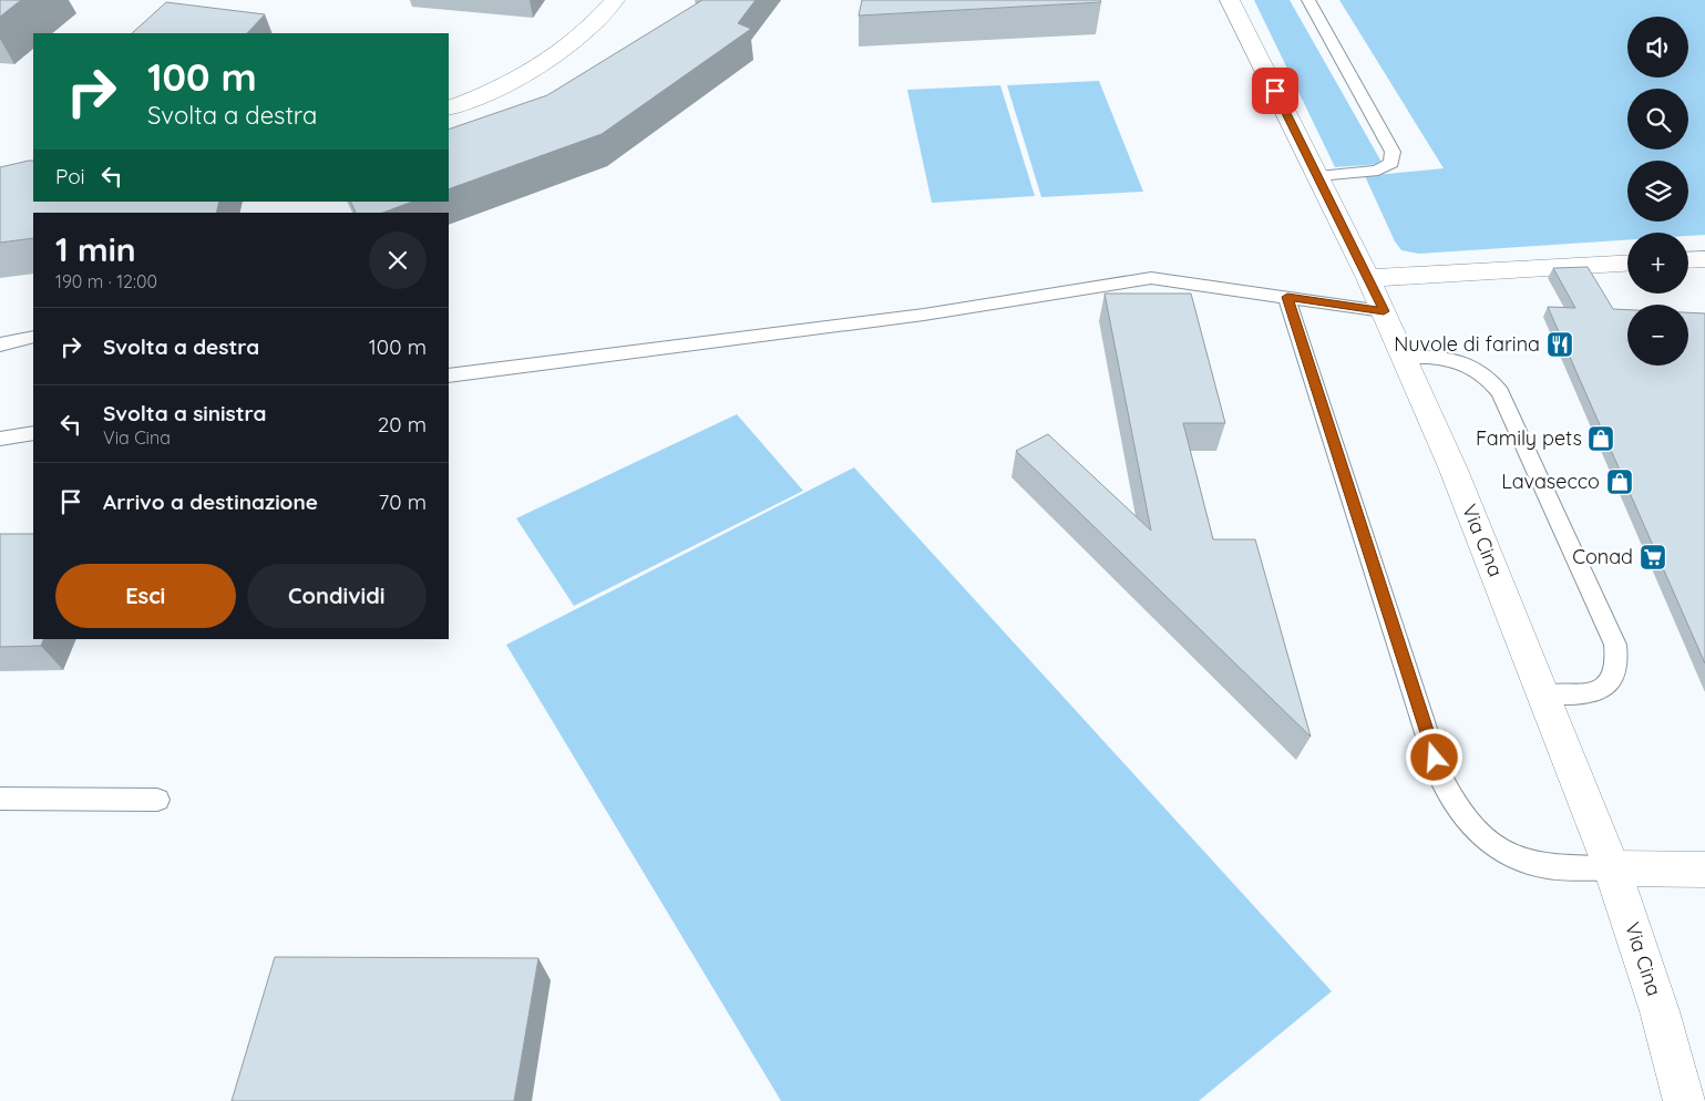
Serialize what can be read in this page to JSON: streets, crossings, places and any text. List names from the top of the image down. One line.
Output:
{"streets":{"street":["Via Cina"]},"places":{"restaurant":["Nuvole di farina"],"shop":["Family pets","Lavasecco"],"supermarket":["Conad"]},"page":{"map_buttons":["+","−"],"turn":["100 m","Svolta a destra"],"then":"Poi","heading":["1 min","190 m · 12:00"],"list":[{"name":"Svolta a destra","value":"100 m"},{"name":"Svolta a sinistra","note":"Via Cina","value":"20 m"},{"name":"Arrivo a destinazione","value":"70 m"}],"buttons":["Esci","Condividi"]}}
